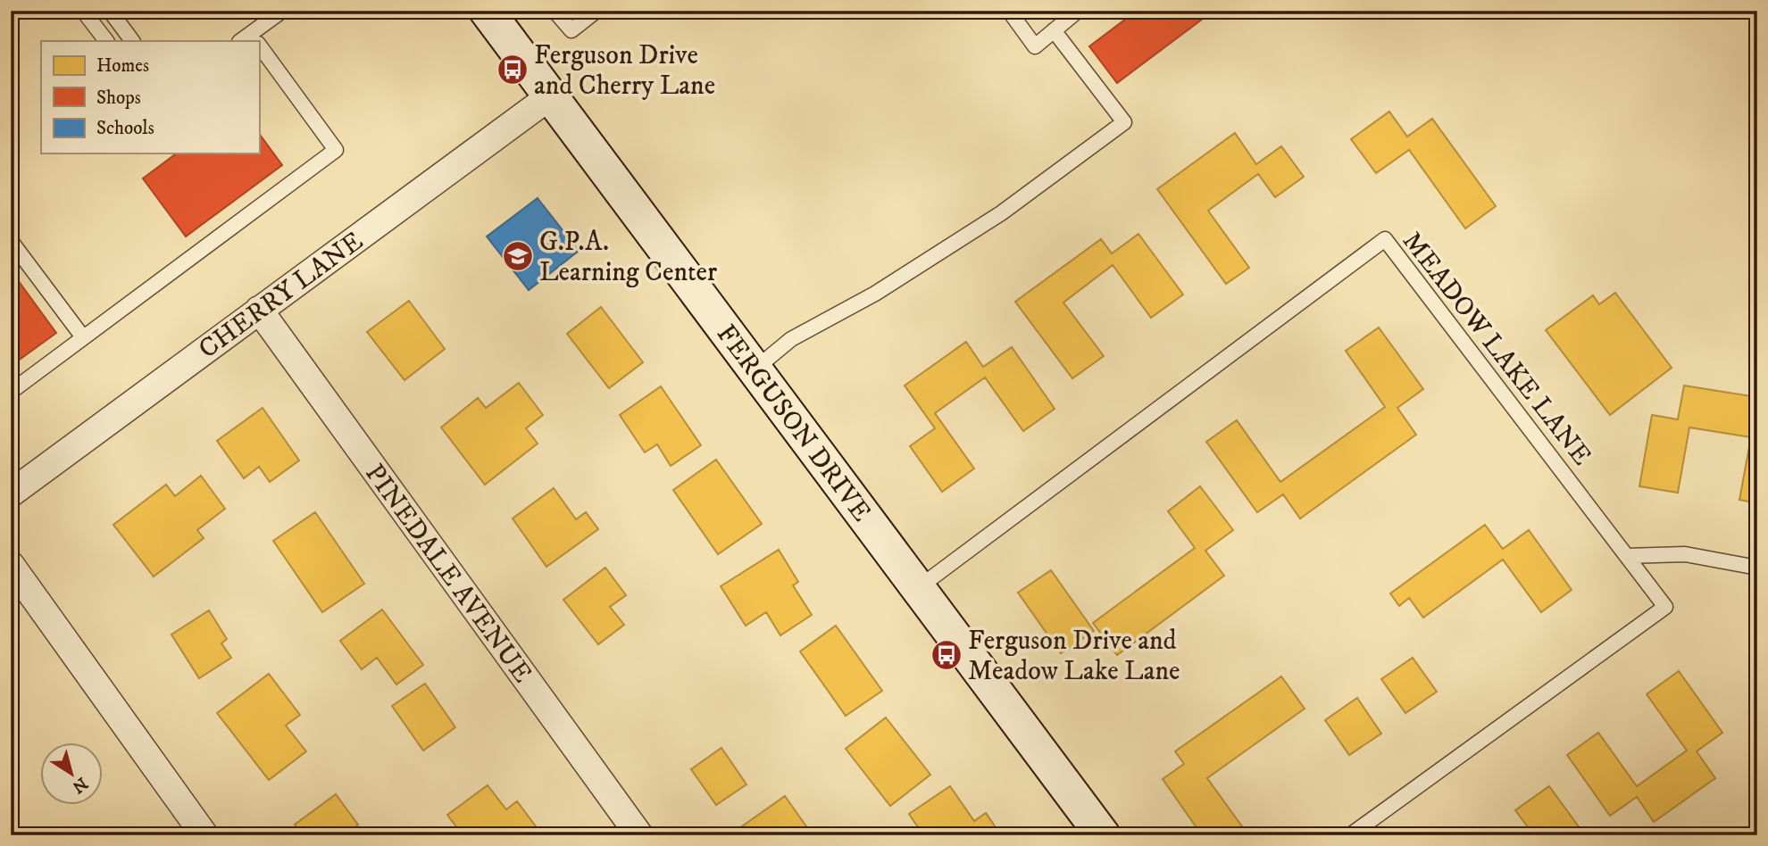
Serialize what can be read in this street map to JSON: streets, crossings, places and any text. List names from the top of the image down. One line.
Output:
{"streets":{"street":["CHERRY LANE","FERGUSON DRIVE","PINEDALE AVENUE"],"lane":["MEADOW LAKE LANE"]},"crossings":[["CHERRY LANE","FERGUSON DRIVE"],["CHERRY LANE","PINEDALE AVENUE"],["MEADOW LAKE LANE","FERGUSON DRIVE"]],"places":{"bus stop":["Ferguson Drive and Cherry Lane","Ferguson Drive and Meadow Lake Lane"],"school or university":["G.P.A. Learning Center"]},"legend":["Homes","Shops","Schools"],"north":"bottom right"}
